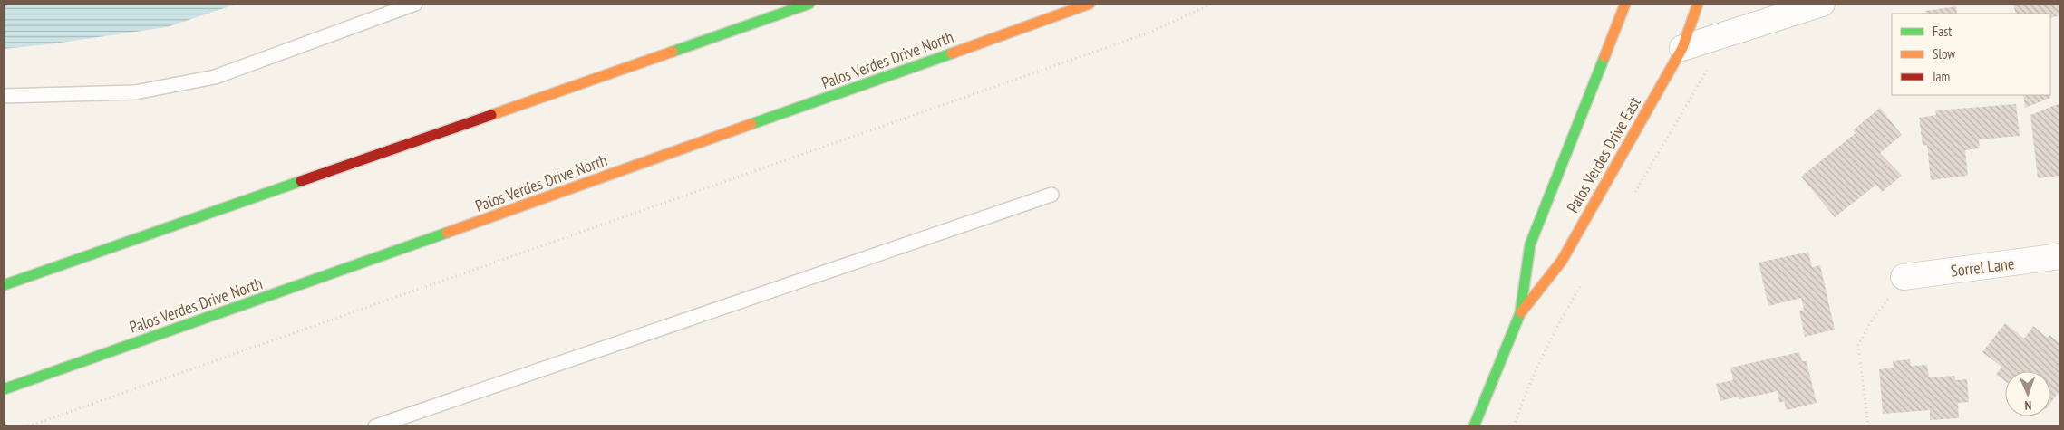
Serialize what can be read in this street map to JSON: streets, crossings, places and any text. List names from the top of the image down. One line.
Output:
{"streets":{"main road":["Palos Verdes Drive North","Palos Verdes Drive East"],"street":["Sorrel Lane"]},"legend":["Fast","Slow","Jam"],"north":"bottom"}
